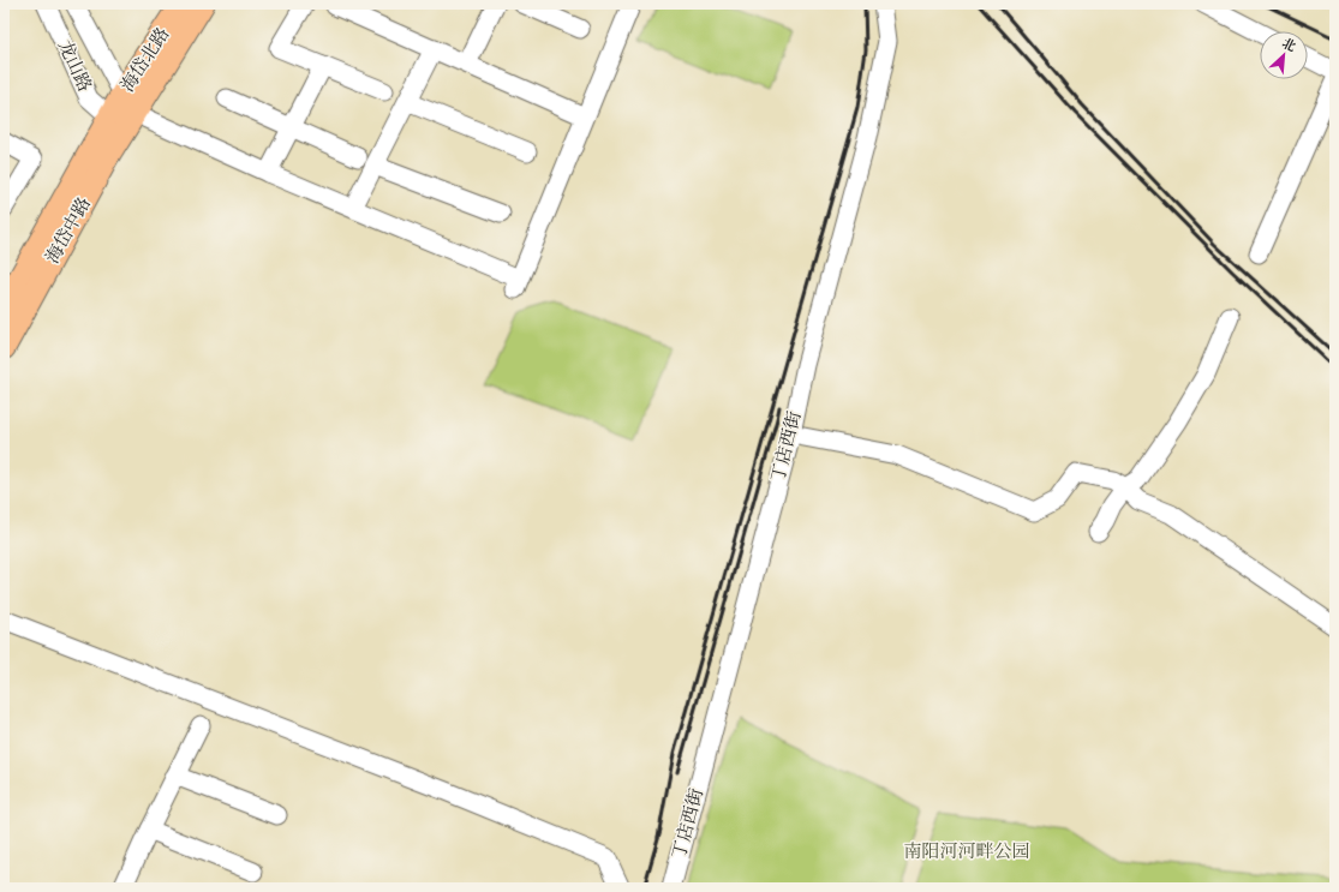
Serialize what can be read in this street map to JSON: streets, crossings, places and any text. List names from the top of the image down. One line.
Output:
{"streets":{"main road":["海岱北路","海岱中路"],"street":["龙山路","丁店西街"]},"crossings":[["海岱北路","龙山路"],["海岱北路","海岱中路"],["龙山路","海岱中路"]],"parks":["南阳河河畔公园"],"north":"top right"}
